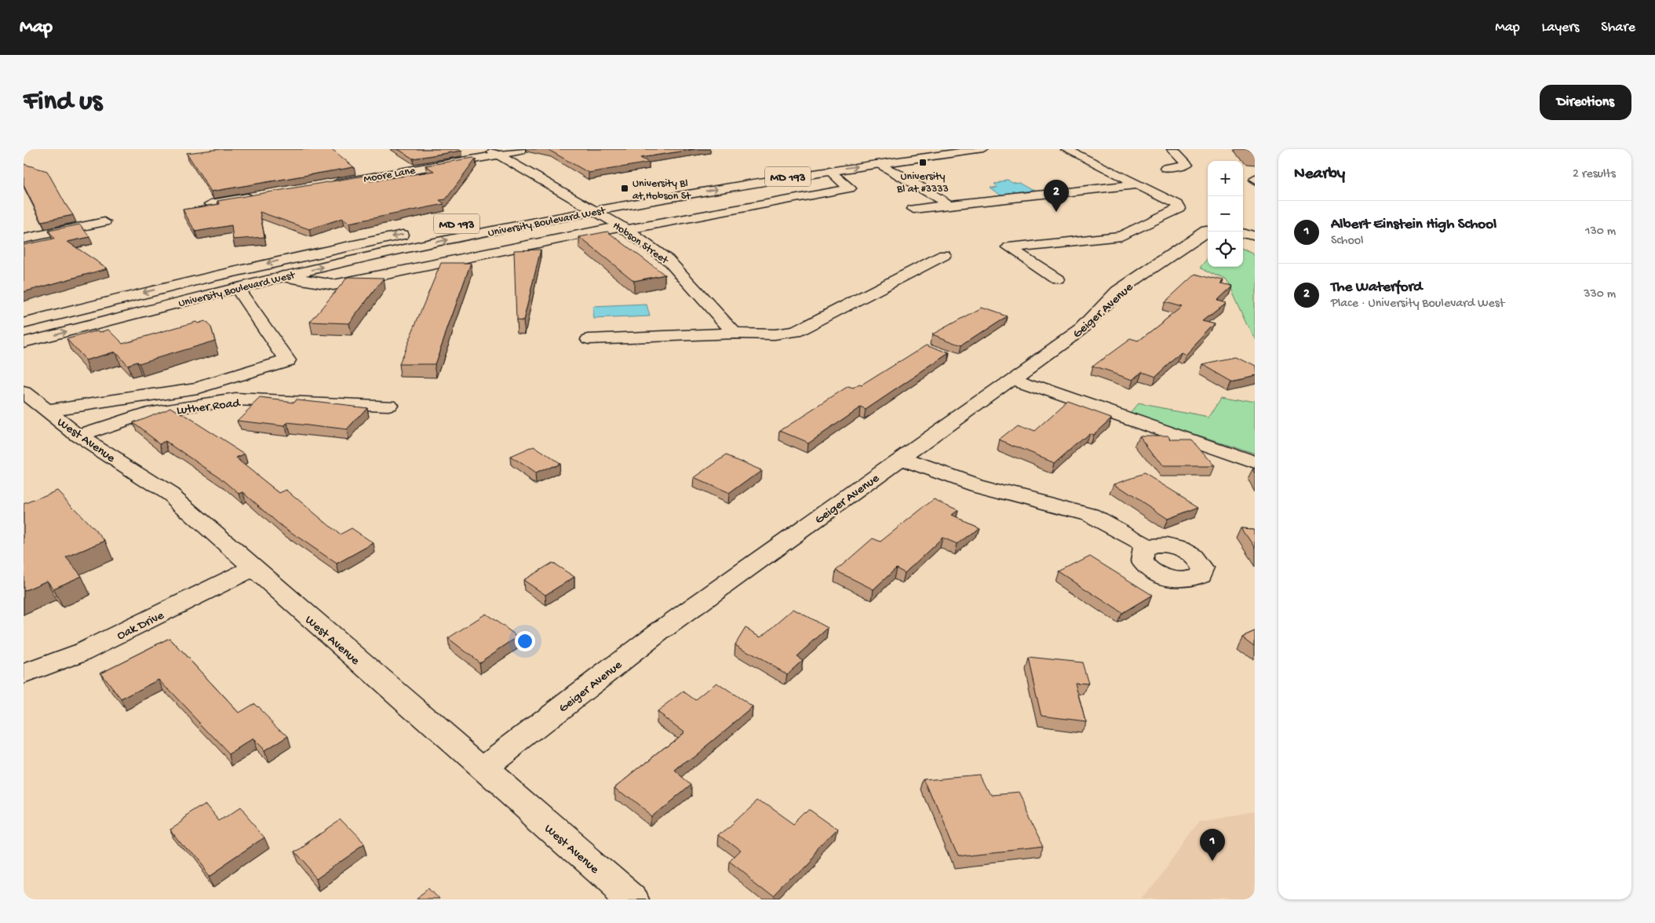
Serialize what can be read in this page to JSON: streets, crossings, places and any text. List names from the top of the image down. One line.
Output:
{"streets":{"street":["Moore Lane","MD 193","University Boulevard West","Hobson Street","Geiger Avenue","Luther Road","West Avenue","Oak Drive"]},"crossings":[["Moore Lane","Hobson Street"],["University Boulevard West","Hobson Street"],["Geiger Avenue","West Avenue"],["Luther Road","West Avenue"],["West Avenue","Oak Drive"]],"places":{"transit":["University Bl at #3333","University Bl at Hobson St"]},"page":{"header":"Map","nav":["Map","Layers","Share"],"buttons":"Directions","title":"Find us","heading":["Nearby","2 results"],"map_buttons":["+","−"],"pins":["2","1"],"list":[{"mark":"1","name":"Albert Einstein High School","note":"School","value":"130 m"},{"mark":"2","name":"The Waterford","note":"Place · University Boulevard West","value":"330 m"}]}}
